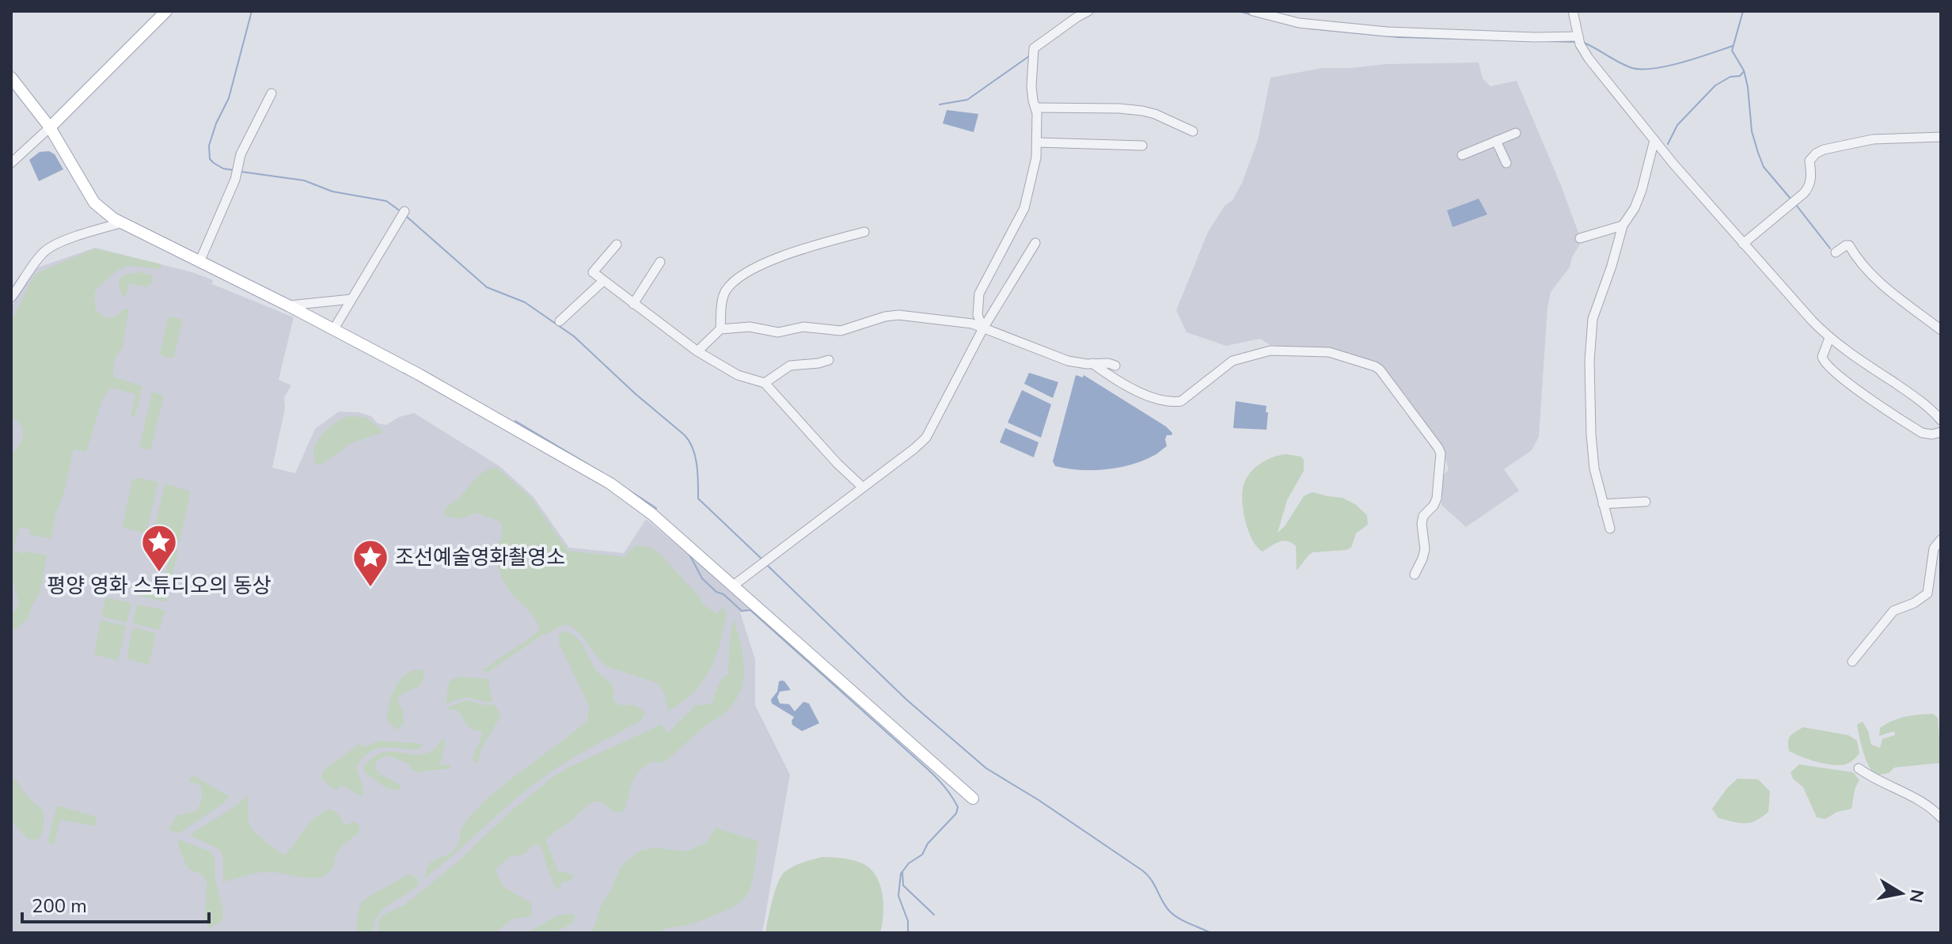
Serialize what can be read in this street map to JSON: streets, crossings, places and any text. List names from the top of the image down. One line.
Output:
{"places":{"place":["평양 영화 스튜디오의 동상","조선예술영화촬영소"]},"scale_bar":"200 m","north":"right"}
